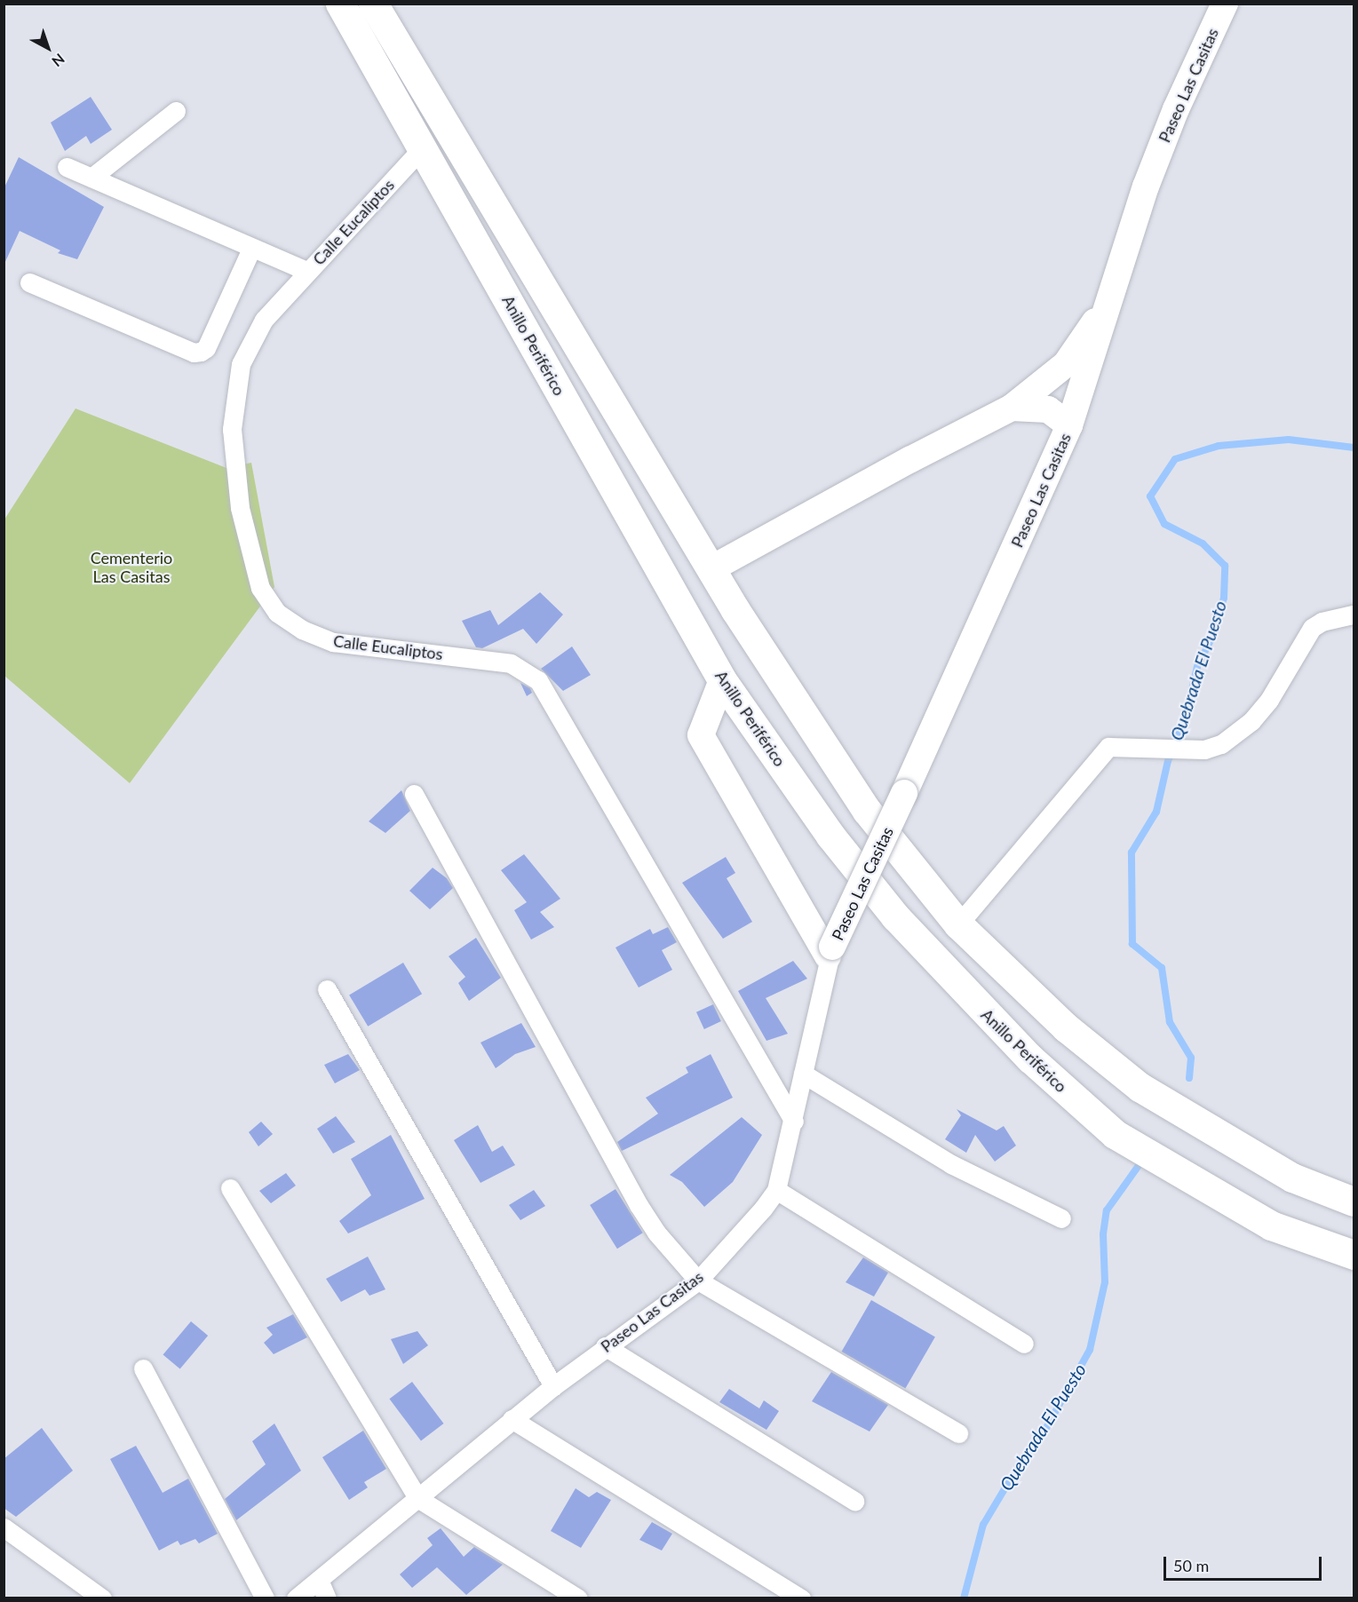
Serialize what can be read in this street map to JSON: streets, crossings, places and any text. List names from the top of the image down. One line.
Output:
{"streets":{"highway":["Anillo Periférico"],"street":["Paseo Las Casitas","Calle Eucaliptos"]},"crossings":[["Paseo Las Casitas","Calle Eucaliptos"],["Calle Eucaliptos","Anillo Periférico"]],"water":["Quebrada El Puesto"],"parks":["Cementerio Las Casitas"],"scale_bar":"50 m","north":"bottom right"}
